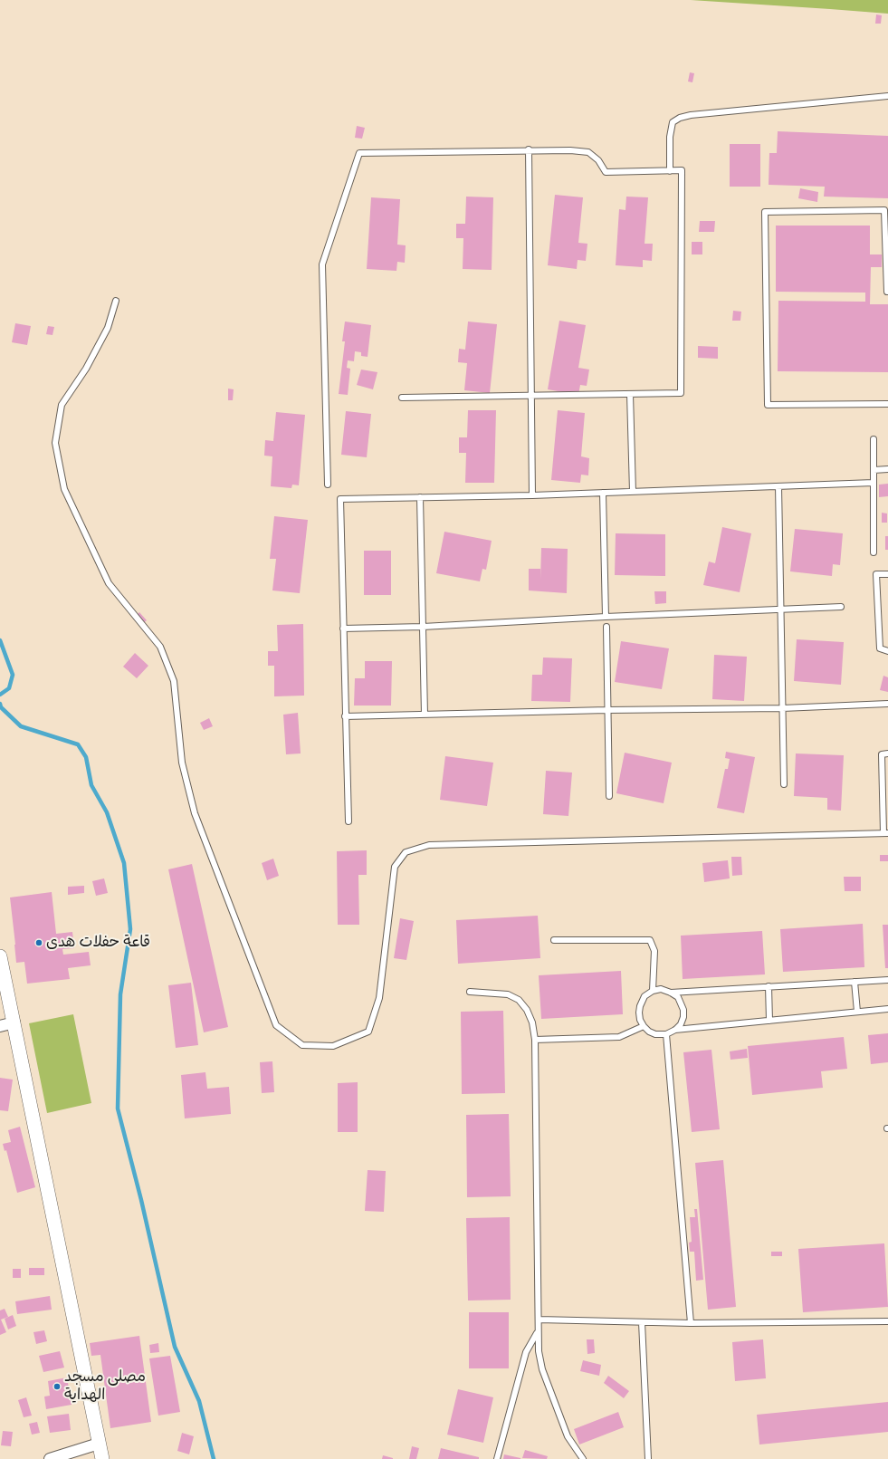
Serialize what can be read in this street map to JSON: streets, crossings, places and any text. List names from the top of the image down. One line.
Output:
{"places":["قاعة حفلات هدى","مصلى مسجد الهداية"]}
